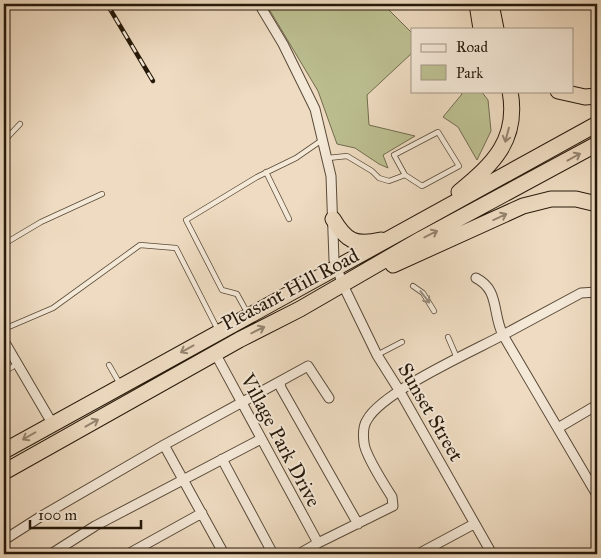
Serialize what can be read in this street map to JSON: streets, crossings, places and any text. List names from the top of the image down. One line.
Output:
{"streets":{"highway":["Pleasant Hill Road"],"street":["Sunset Street","Village Park Drive"]},"crossings":[["Pleasant Hill Road","Sunset Street"],["Pleasant Hill Road","Village Park Drive"]],"legend":["Road","Park"],"scale_bar":"100 m"}
